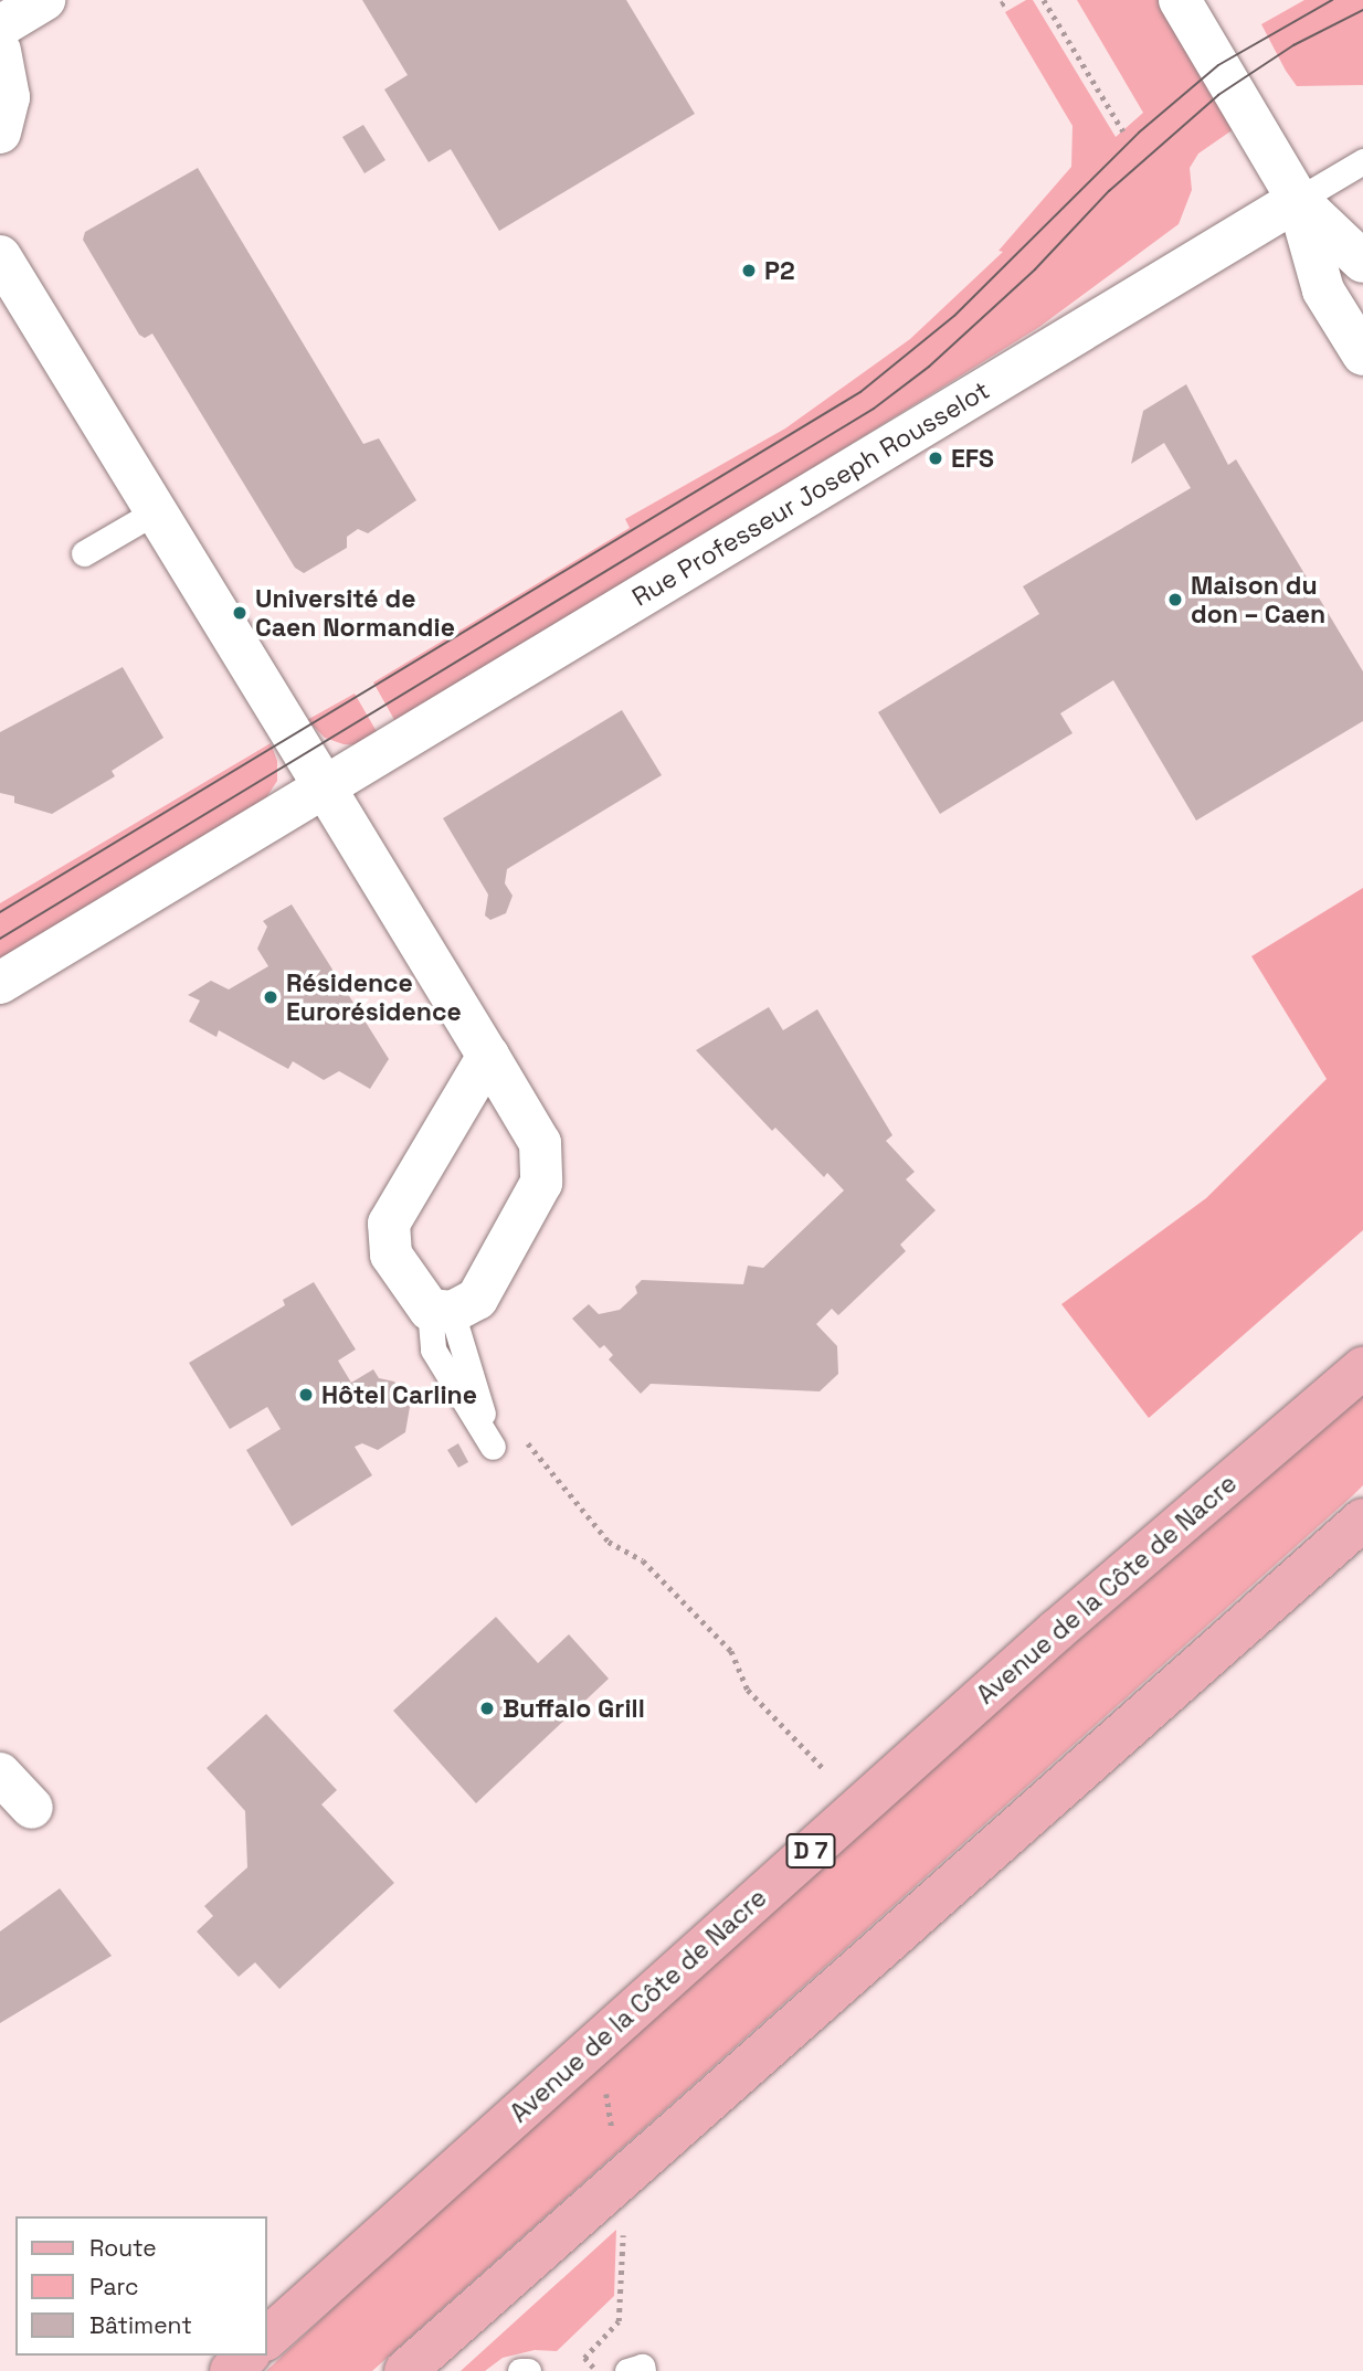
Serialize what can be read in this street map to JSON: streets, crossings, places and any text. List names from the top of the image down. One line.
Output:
{"streets":{"main road":["Avenue de la Côte de Nacre","D 7"],"street":["Rue Professeur Joseph Rousselot"]},"places":["P2","EFS","Maison du don – Caen","Université de Caen Normandie","Résidence Eurorésidence","Hôtel Carline","Buffalo Grill"],"legend":["Route","Parc","Bâtiment"]}
